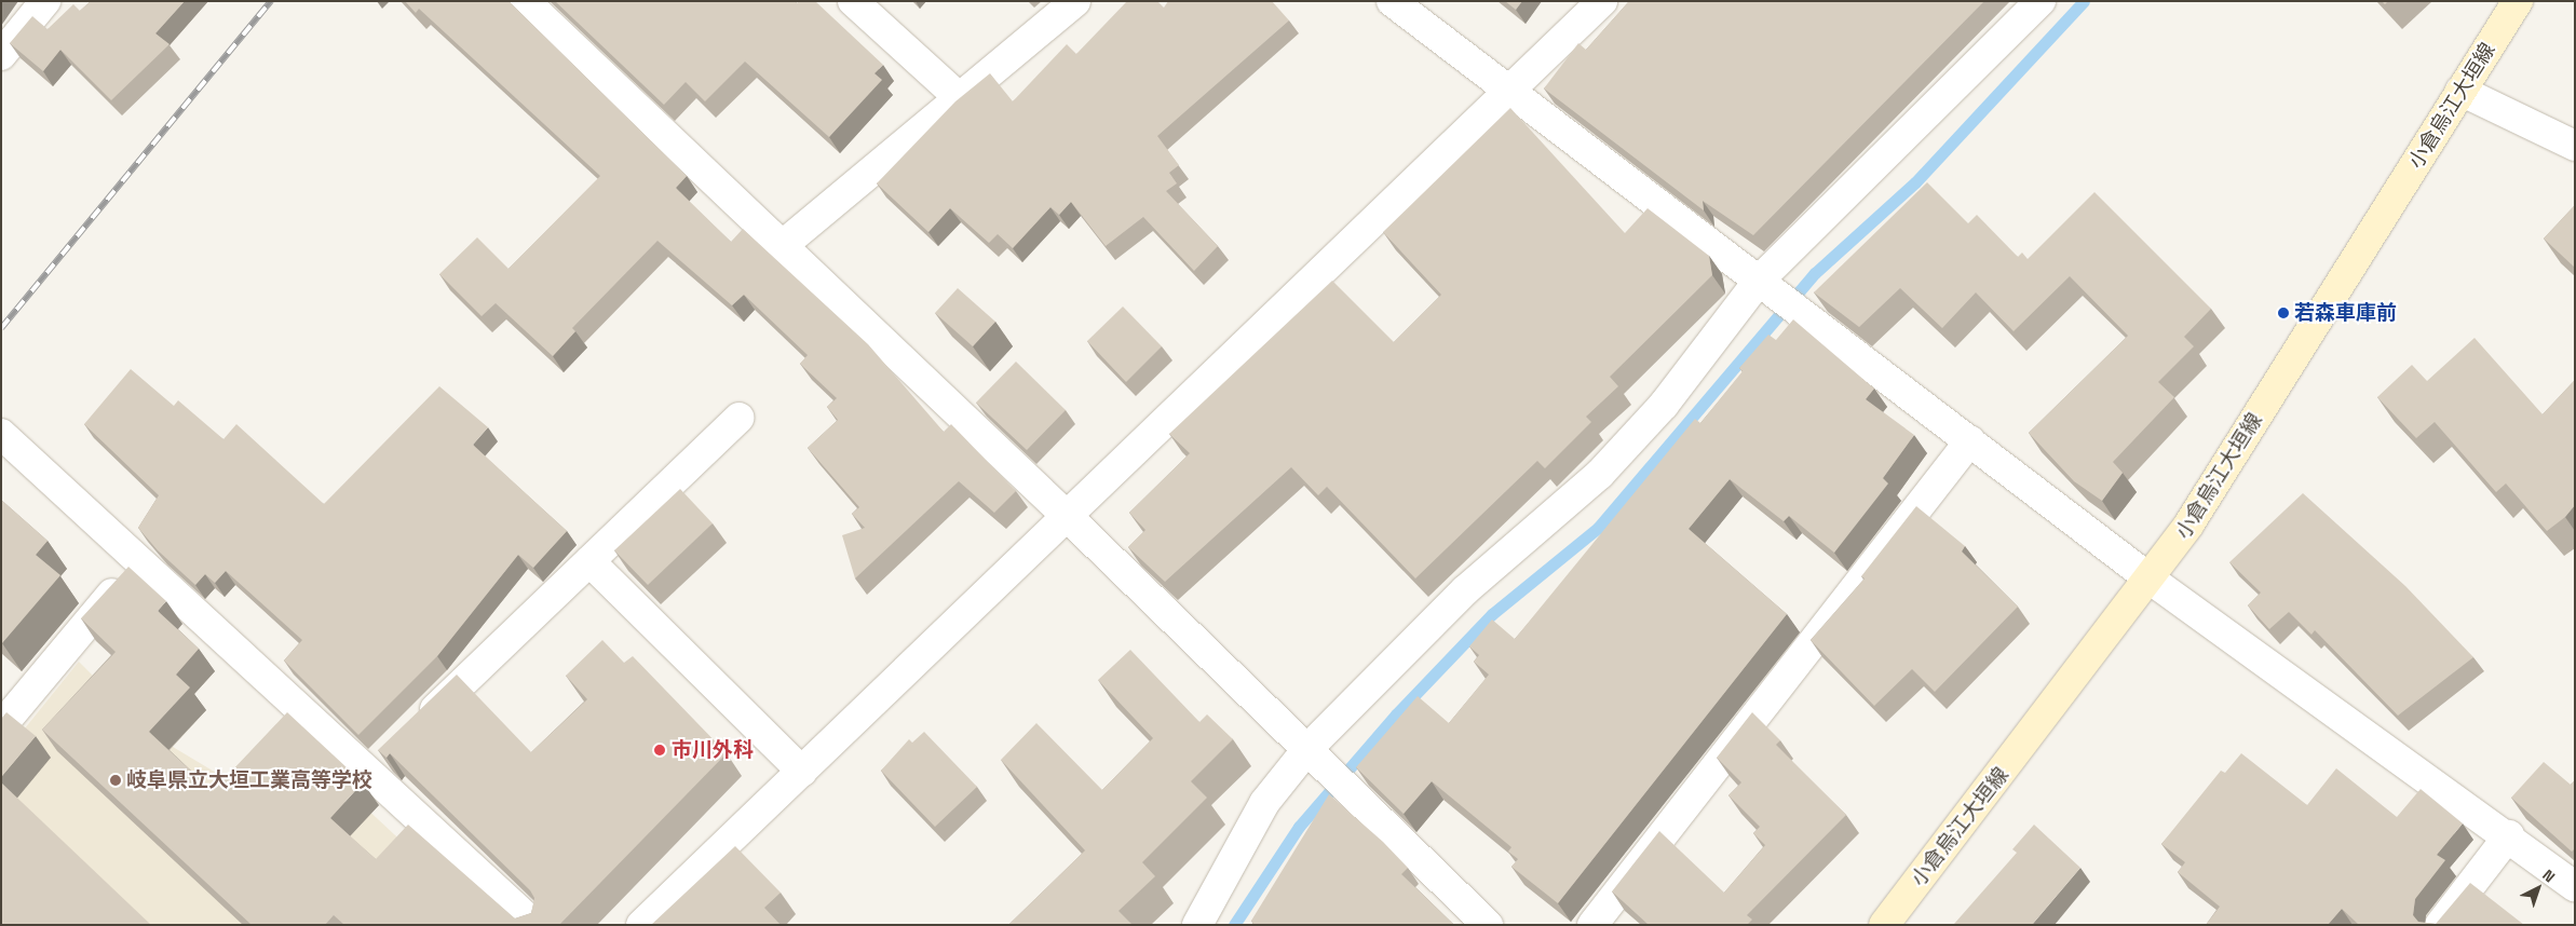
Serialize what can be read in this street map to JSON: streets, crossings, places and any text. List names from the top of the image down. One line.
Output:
{"streets":{"main road":["小倉烏江大垣線"]},"places":["若森車庫前","市川外科","岐阜県立大垣工業高等学校"],"north":"top right"}
